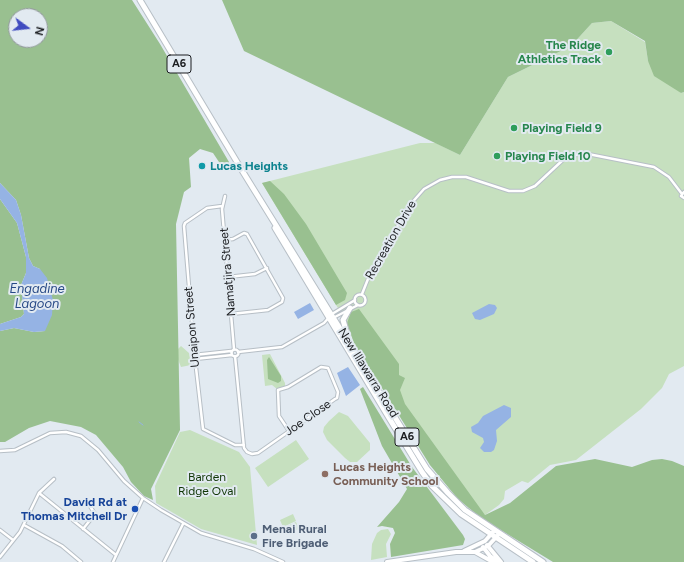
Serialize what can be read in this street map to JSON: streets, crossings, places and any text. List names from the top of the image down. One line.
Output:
{"streets":{"highway":["A6","New Illawarra Road"],"street":["Recreation Drive","Namatjira Street","Unaipon Street","Joe Close"]},"crossings":[["Namatjira Street","Unaipon Street"],["Unaipon Street","Joe Close"]],"water":["Engadine Lagoon"],"parks":["Barden Ridge Oval"],"places":["The Ridge Athletics Track","Playing Field 9","Playing Field 10","Lucas Heights","Lucas Heights Community School","David Rd at Thomas Mitchell Dr","Menai Rural Fire Brigade"],"north":"right"}
